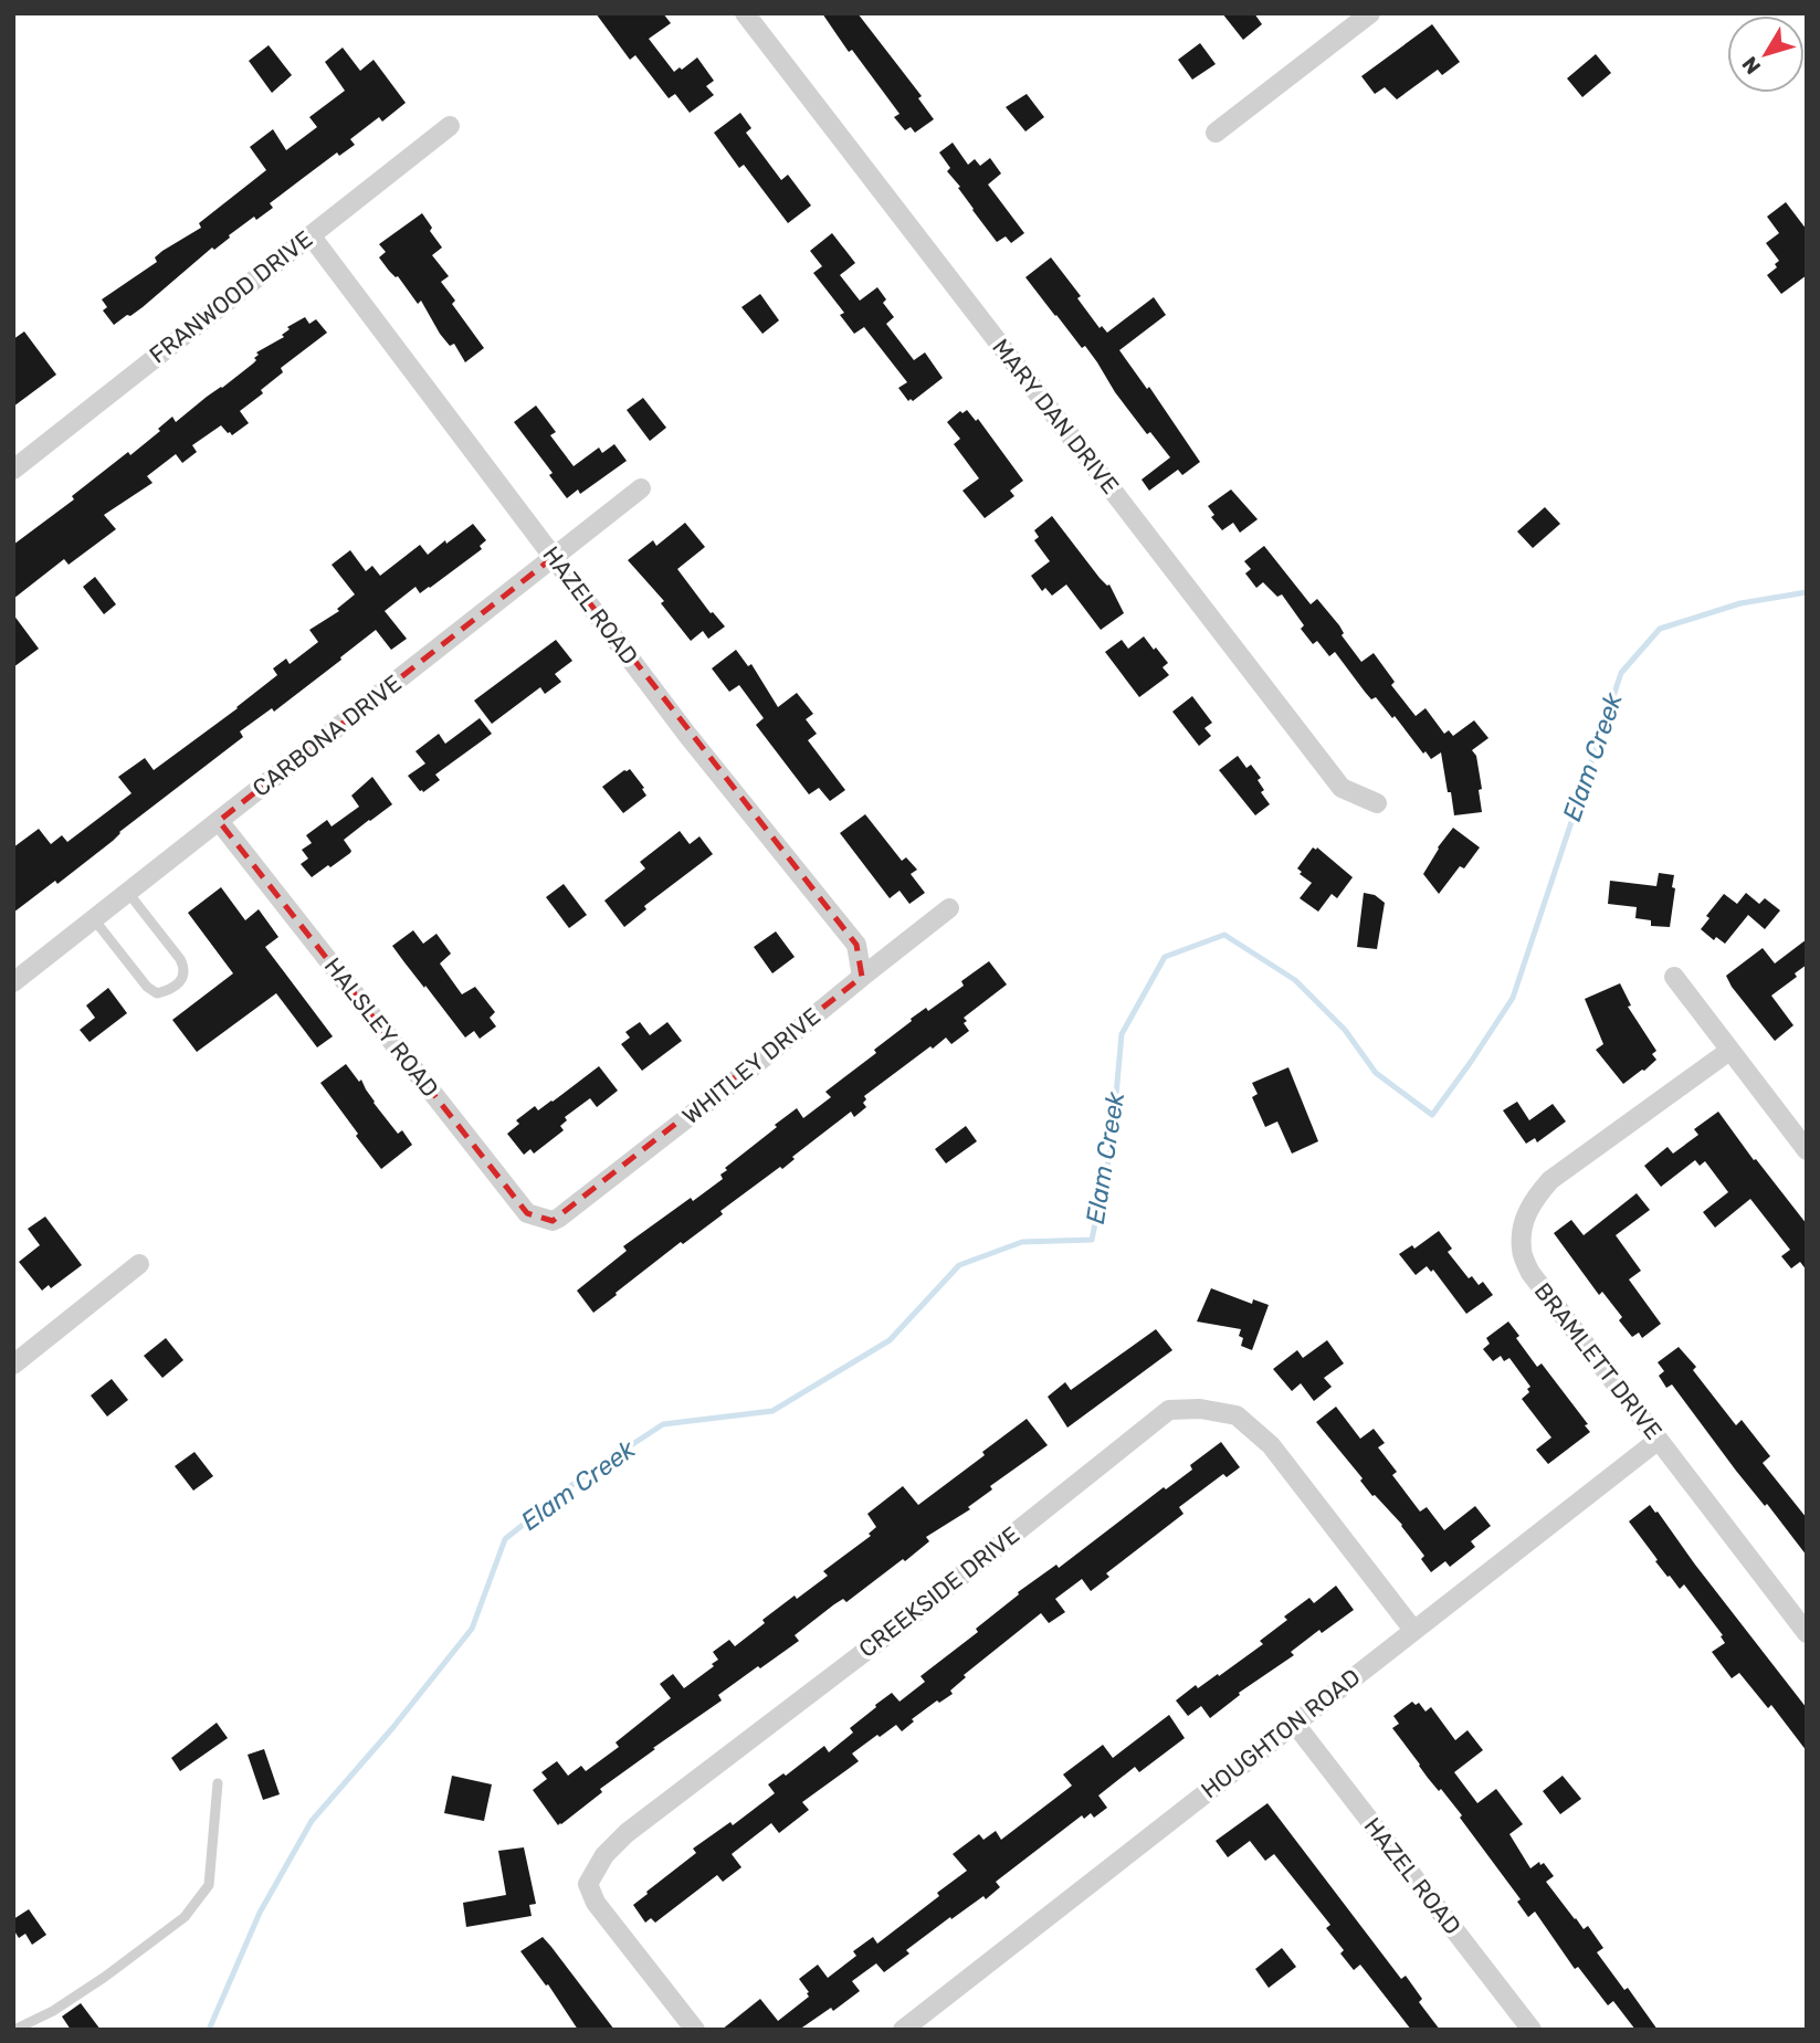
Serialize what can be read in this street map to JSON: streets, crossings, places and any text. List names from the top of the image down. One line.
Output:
{"streets":{"street":["FRANWOOD DRIVE","MARY DAN DRIVE","HAZEL ROAD","CARBONA DRIVE","HALSLEY ROAD","WHITLEY DRIVE","BRAMLETT DRIVE","CREEKSIDE DRIVE","HOUGHTON ROAD"]},"crossings":[["FRANWOOD DRIVE","HAZEL ROAD"],["HAZEL ROAD","CARBONA DRIVE"],["HAZEL ROAD","WHITLEY DRIVE"],["HAZEL ROAD","HOUGHTON ROAD"],["CARBONA DRIVE","HALSLEY ROAD"],["HALSLEY ROAD","WHITLEY DRIVE"],["BRAMLETT DRIVE","HOUGHTON ROAD"],["CREEKSIDE DRIVE","HOUGHTON ROAD"]],"water":["Elam Creek"],"north":"bottom left"}
